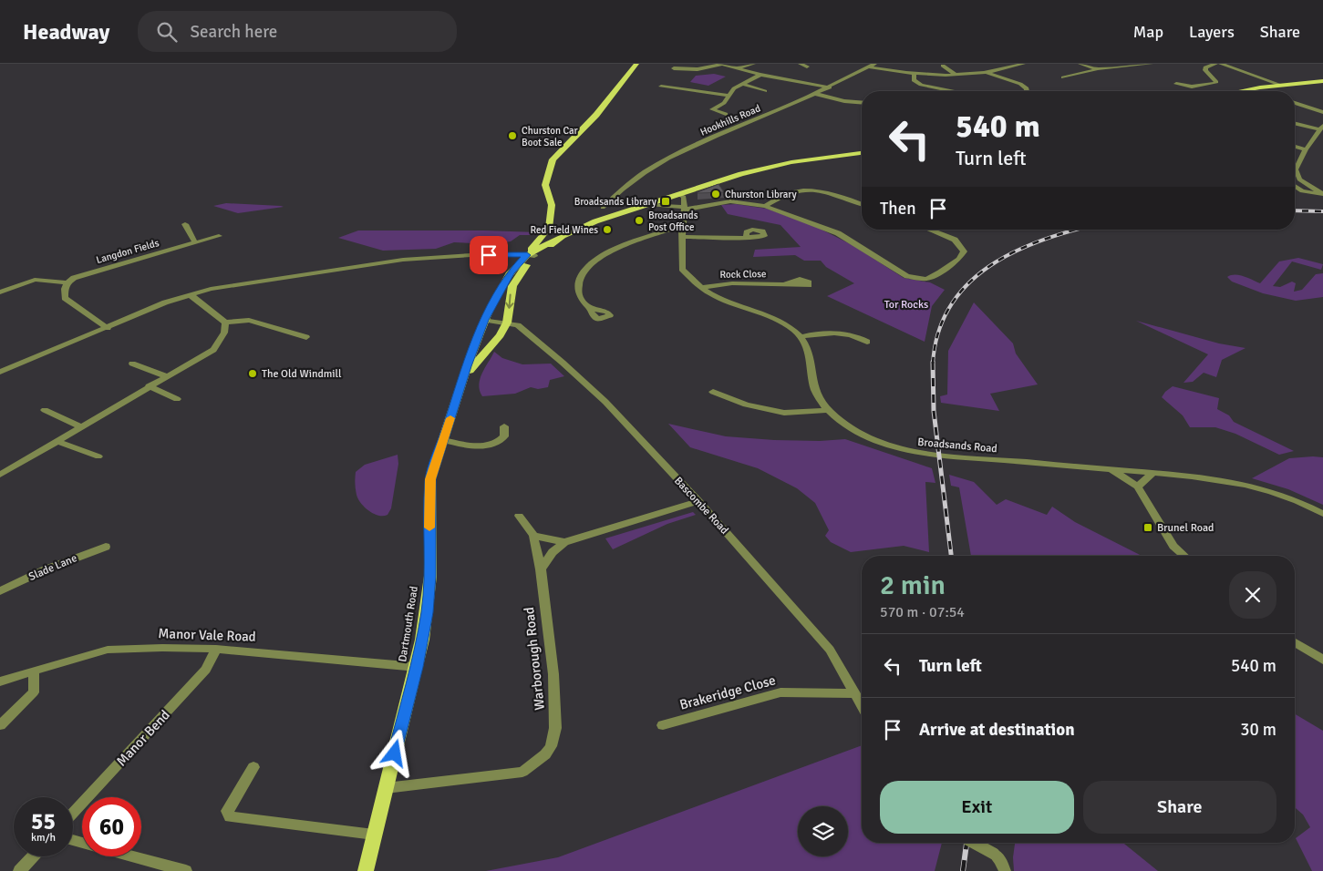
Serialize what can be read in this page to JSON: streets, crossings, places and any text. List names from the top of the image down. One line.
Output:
{"streets":{"main road":["Dartmouth Road"],"street":["Hookhills Road","Langdon Fields","Rock Close","Broadsands Road","Bascombe Road","Slade Lane","Manor Vale Road","Warborough Road","Brakeridge Close","Manor Bend"]},"crossings":[["Bascombe Road","Dartmouth Road"],["Bascombe Road","Brakeridge Close"],["Dartmouth Road","Manor Vale Road"],["Dartmouth Road","Warborough Road"],["Manor Vale Road","Manor Bend"]],"parks":["Tor Rocks"],"places":{"other":["Churston Car Boot Sale","Churston Library","Broadsands Post Office","Red Field Wines","The Old Windmill"],"transit":["Broadsands Library","Brunel Road"]},"page":{"header":"Headway","search":"Search here","nav":["Map","Layers","Share"],"turn":["540 m","Turn left"],"then":"Then","heading":["2 min","570 m · 07:54"],"list":[{"name":"Turn left","value":"540 m"},{"name":"Arrive at destination","value":"30 m"}],"buttons":["Exit","Share"],"speed":"55 km/h","limit":"60"}}
